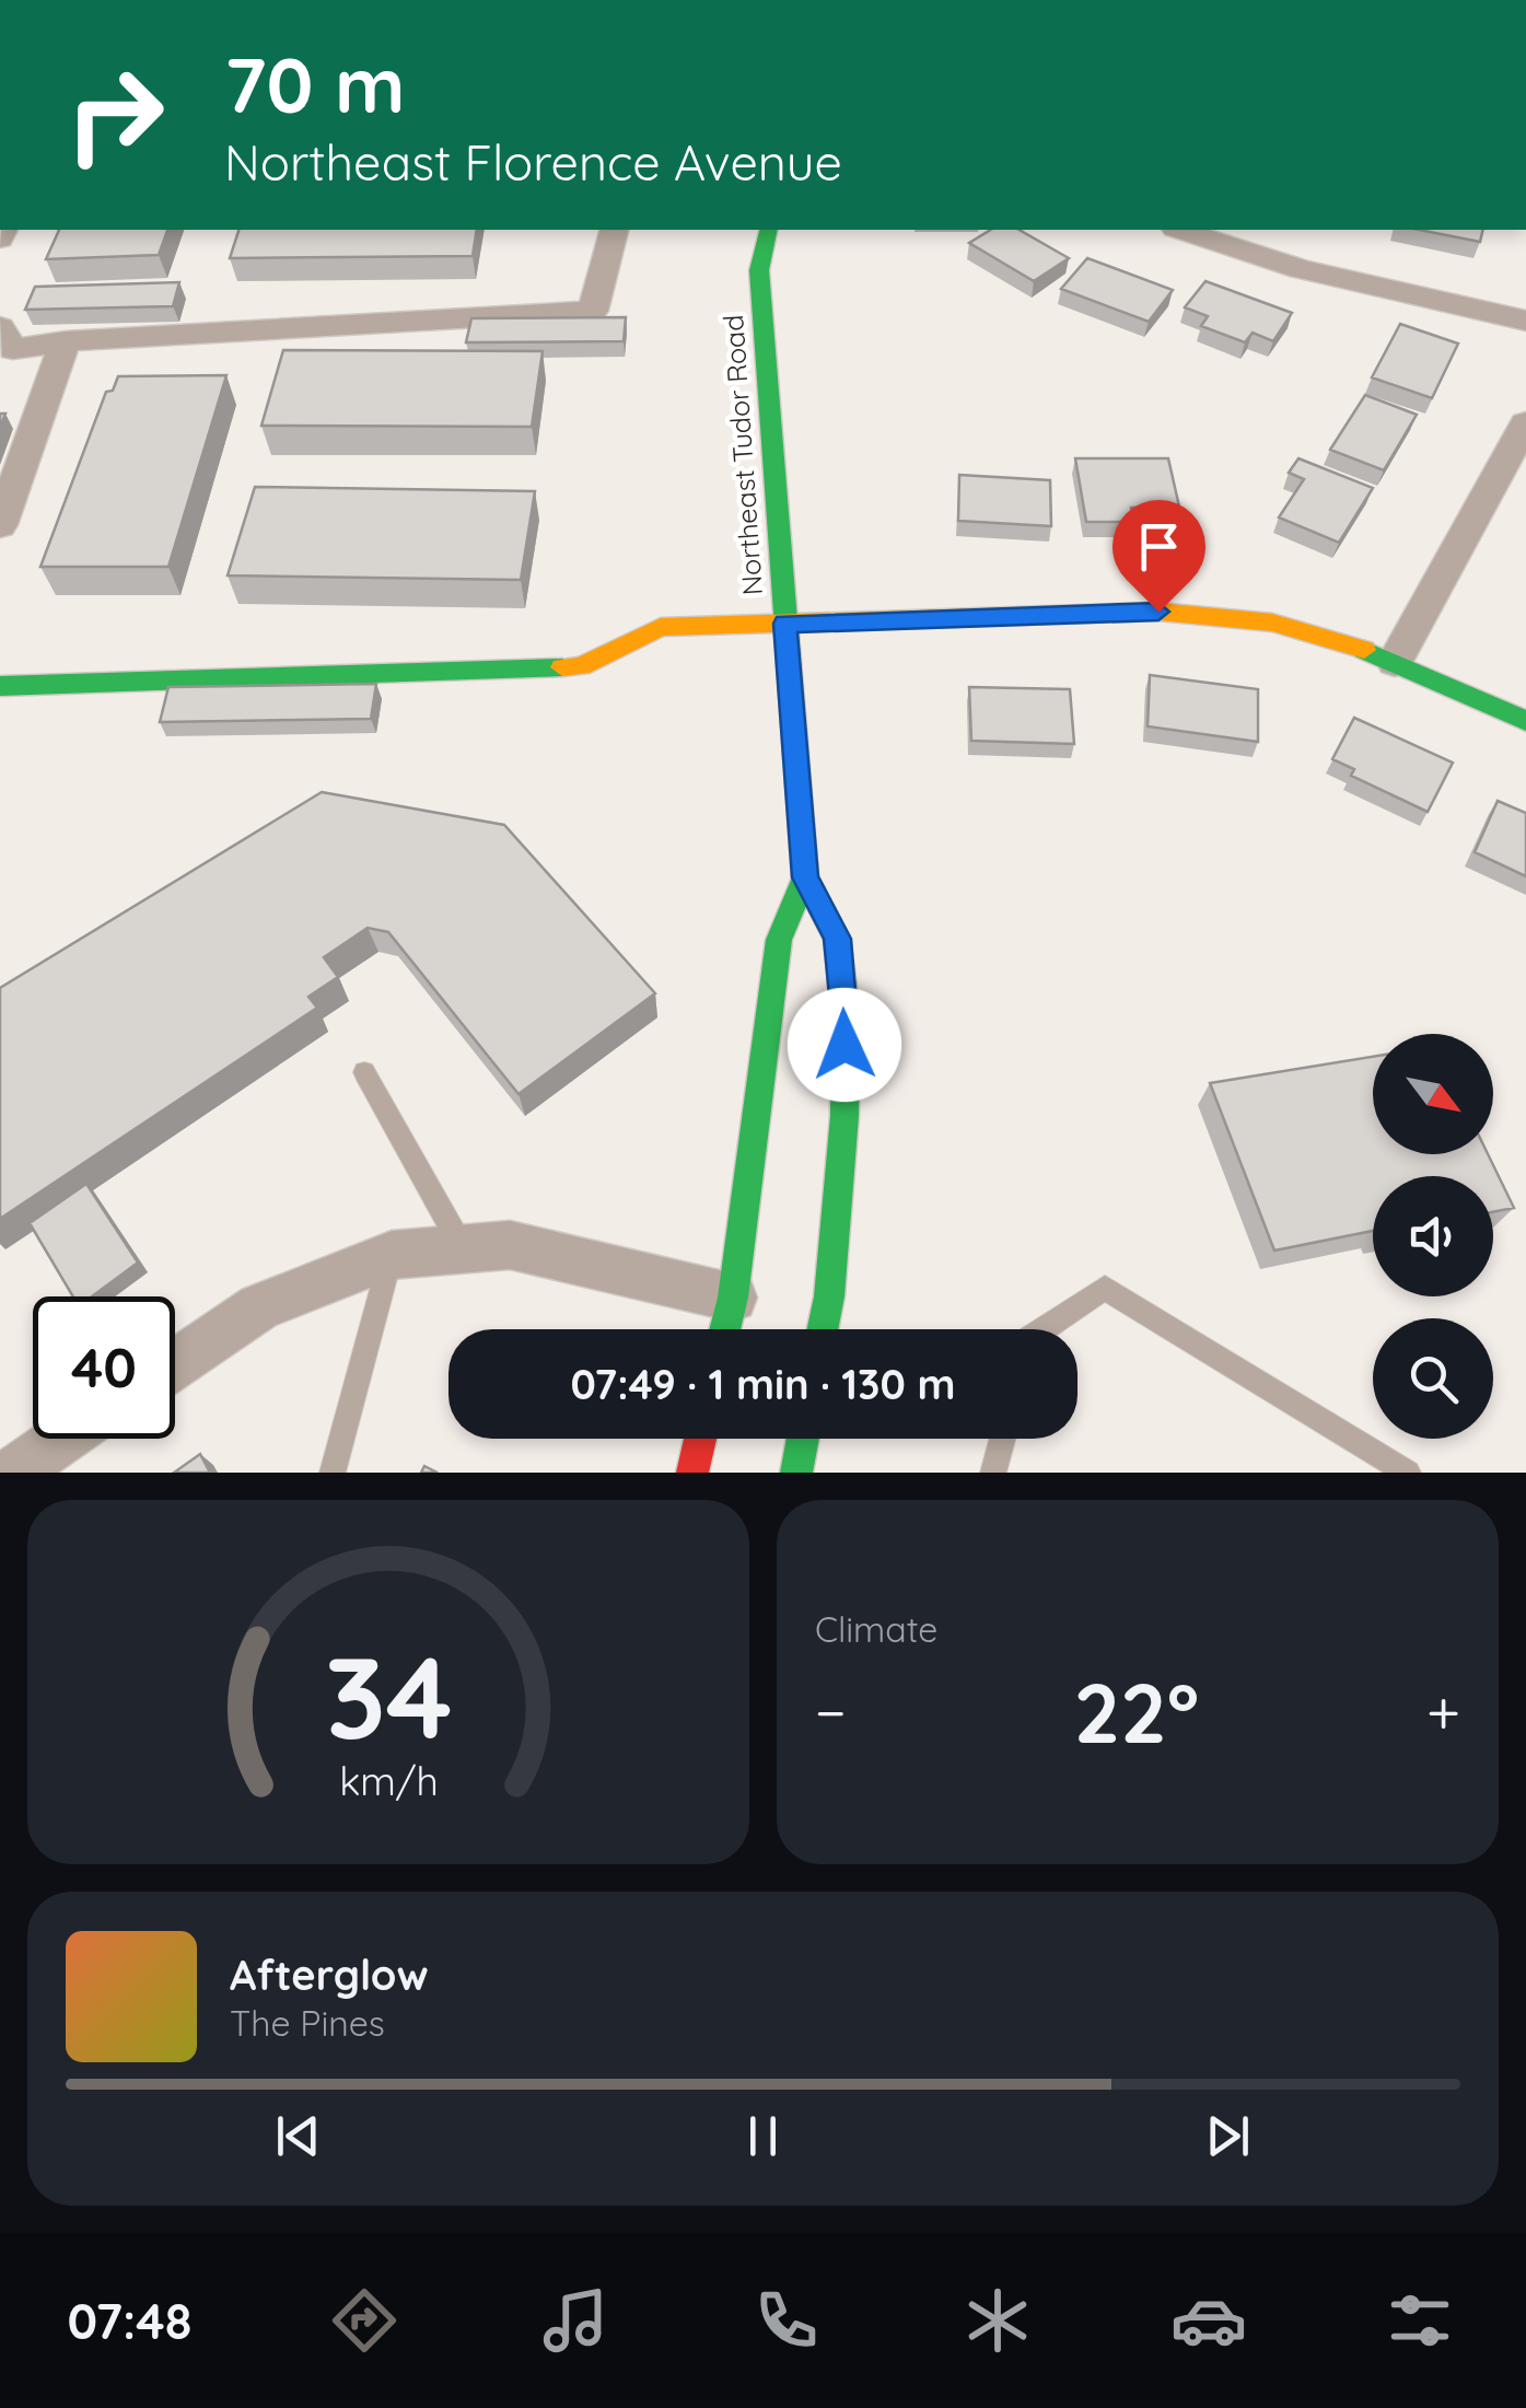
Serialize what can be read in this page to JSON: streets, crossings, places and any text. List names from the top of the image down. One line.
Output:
{"streets":{"street":["Northeast Tudor Road"]},"north":"bottom right","page":{"turn":["70 m","Northeast Florence Avenue"],"limit":"40","trip":"07:49 · 1 min · 130 m","tile":"Climate","heat":["−","22°","+"],"song":["Afterglow","The Pines"],"tabs":"07:48","gauge":["34","km/h"]}}
